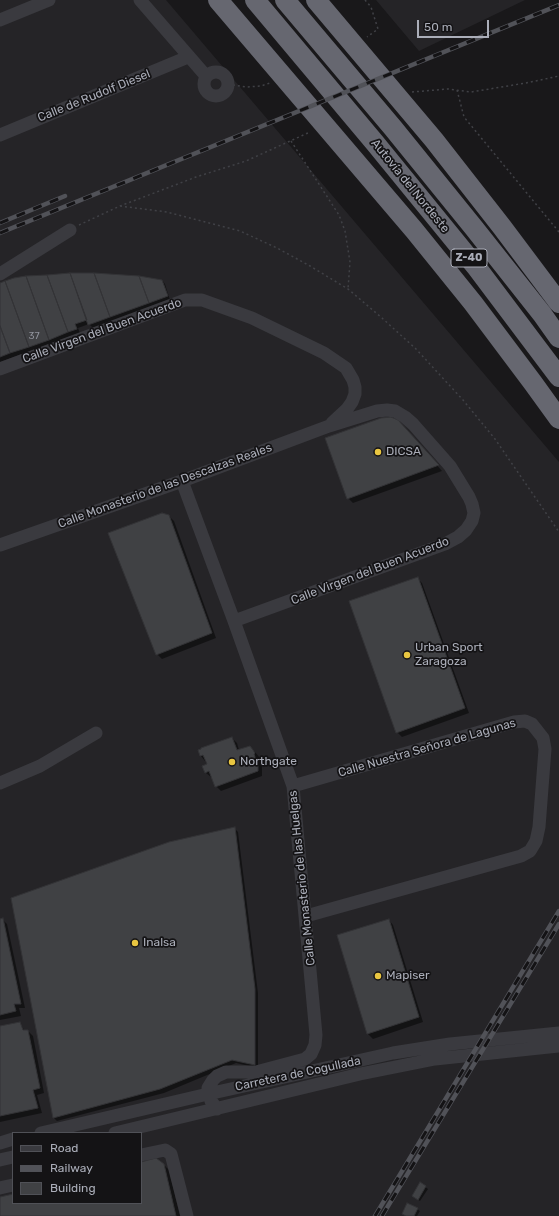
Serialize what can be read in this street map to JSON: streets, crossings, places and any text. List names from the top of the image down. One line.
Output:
{"streets":{"highway":["Autovía del Nordeste","Z-40"],"street":["Calle de Rudolf Diesel","Calle Virgen del Buen Acuerdo","Calle Monasterio de las Descalzas Reales","Calle Nuestra Señora de Lagunas","Calle Monasterio de las Huelgas","Carretera de Cogullada"]},"crossings":[["Calle Virgen del Buen Acuerdo","Calle Monasterio de las Descalzas Reales"],["Calle Virgen del Buen Acuerdo","Calle Monasterio de las Huelgas"],["Calle Monasterio de las Descalzas Reales","Calle Monasterio de las Huelgas"],["Calle Nuestra Señora de Lagunas","Calle Monasterio de las Huelgas"],["Calle Monasterio de las Huelgas","Carretera de Cogullada"]],"places":["DICSA","Urban Sport Zaragoza","Northgate","Inalsa","Mapiser"],"house_numbers":["37"],"legend":["Road","Railway","Building"],"scale_bar":"50 m"}
